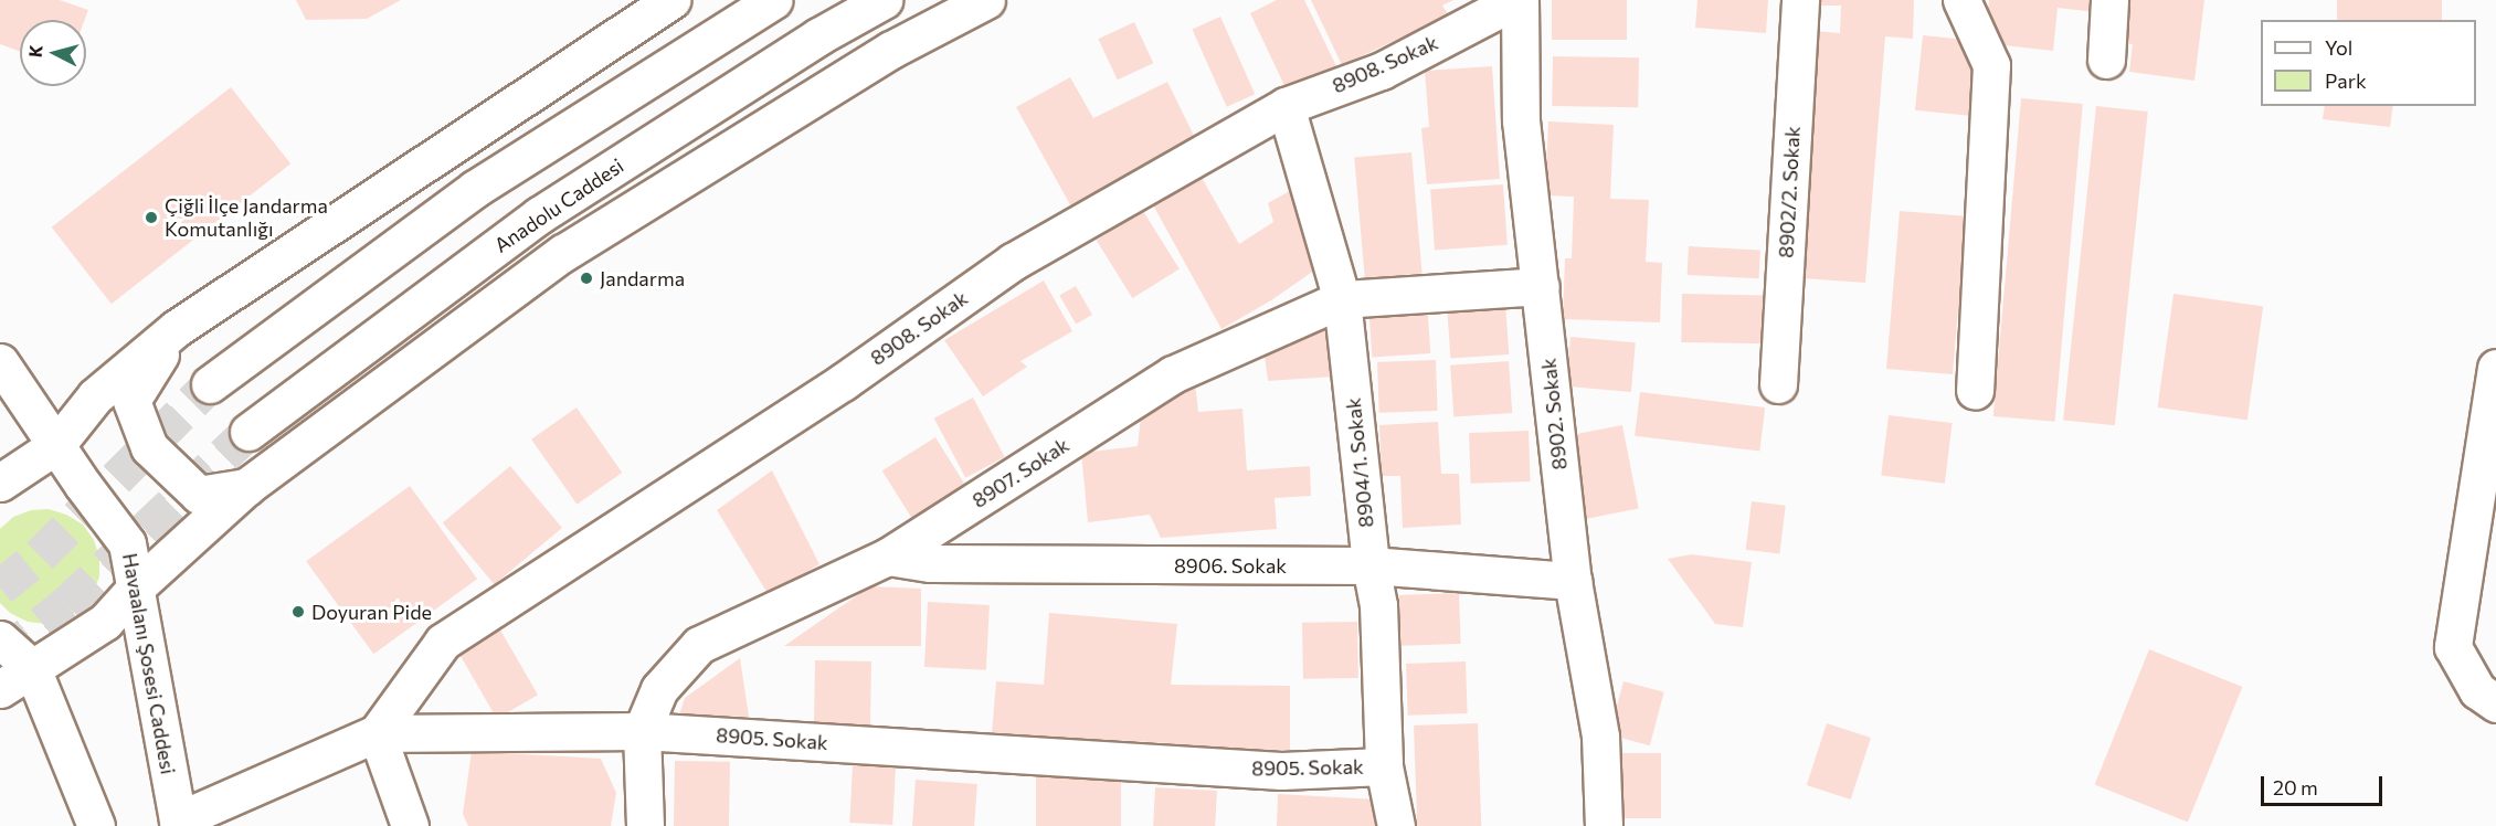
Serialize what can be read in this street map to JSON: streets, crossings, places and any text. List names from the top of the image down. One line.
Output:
{"streets":{"main road":["8908. Sokak","8902/2. Sokak","Anadolu Caddesi","8902. Sokak","8904/1. Sokak","8907. Sokak","8906. Sokak","Havaalanı Şosesi Caddesi","8905. Sokak"]},"crossings":[["8908. Sokak","8902. Sokak"],["8908. Sokak","8904/1. Sokak"],["8908. Sokak","8905. Sokak"],["8902. Sokak","8907. Sokak"],["8902. Sokak","8906. Sokak"],["8904/1. Sokak","8907. Sokak"],["8904/1. Sokak","8906. Sokak"],["8904/1. Sokak","8905. Sokak"],["8907. Sokak","8906. Sokak"],["8907. Sokak","8905. Sokak"],["Havaalanı Şosesi Caddesi","8905. Sokak"]],"places":["Çiğli İlçe Jandarma Komutanlığı","Jandarma","Doyuran Pide"],"legend":["Yol","Park"],"scale_bar":"20 m","north":"left"}
